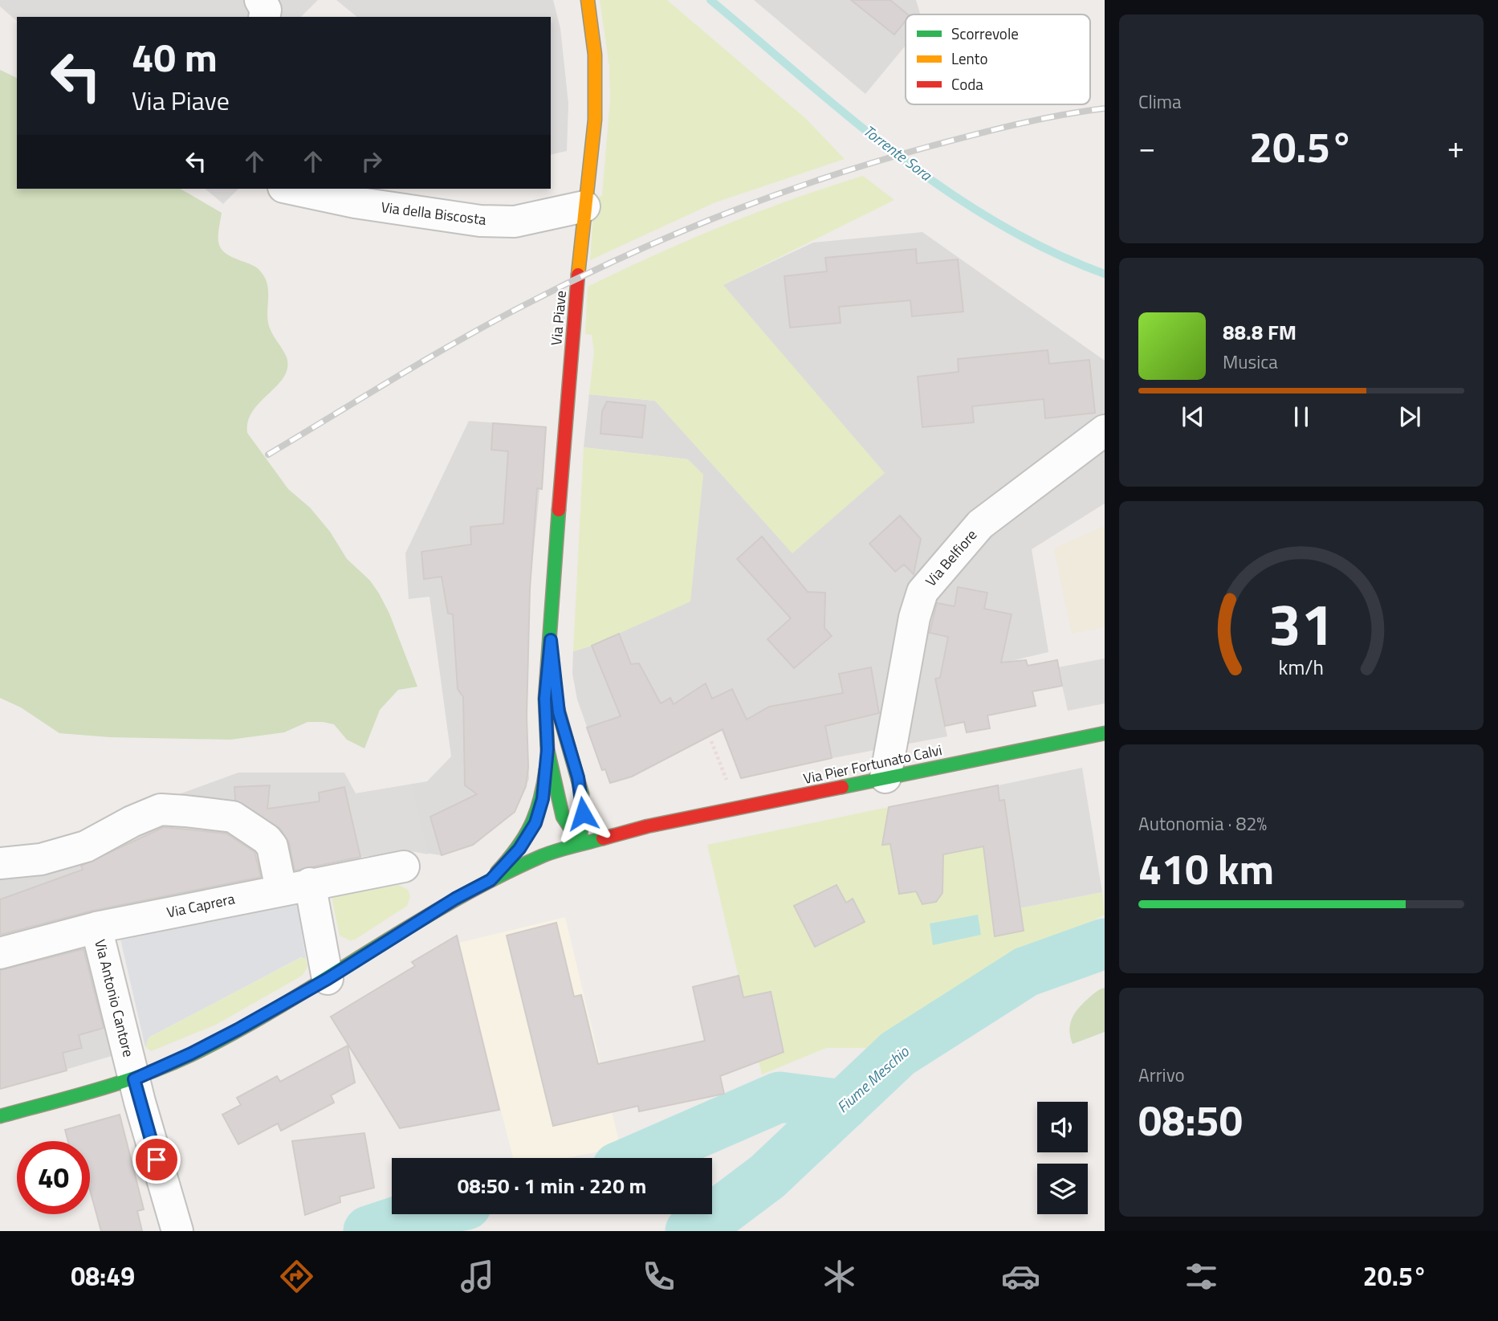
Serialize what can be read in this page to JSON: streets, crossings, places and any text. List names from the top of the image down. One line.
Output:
{"streets":{"main road":["Via Piave","Via Pier Fortunato Calvi"],"street":["Via della Biscosta","Via Belfiore","Via Caprera","Via Antonio Cantore"]},"crossings":[["Via della Biscosta","Via Piave"],["Via Piave","Via Pier Fortunato Calvi"],["Via Belfiore","Via Pier Fortunato Calvi"],["Via Pier Fortunato Calvi","Via Antonio Cantore"],["Via Caprera","Via Antonio Cantore"]],"water":["Torrente Sora","Fiume Meschio"],"legend":["Scorrevole","Lento","Coda"],"page":{"tile":["Clima",["Autonomia · 82%","410 km"],["Arrivo","08:50"]],"turn":["40 m","Via Piave"],"heat":["−","20.5°","+"],"song":["88.8 FM","Musica"],"limit":"40","trip":"08:50 · 1 min · 220 m","tabs":["08:49","20.5°"],"gauge":["31","km/h"]}}
